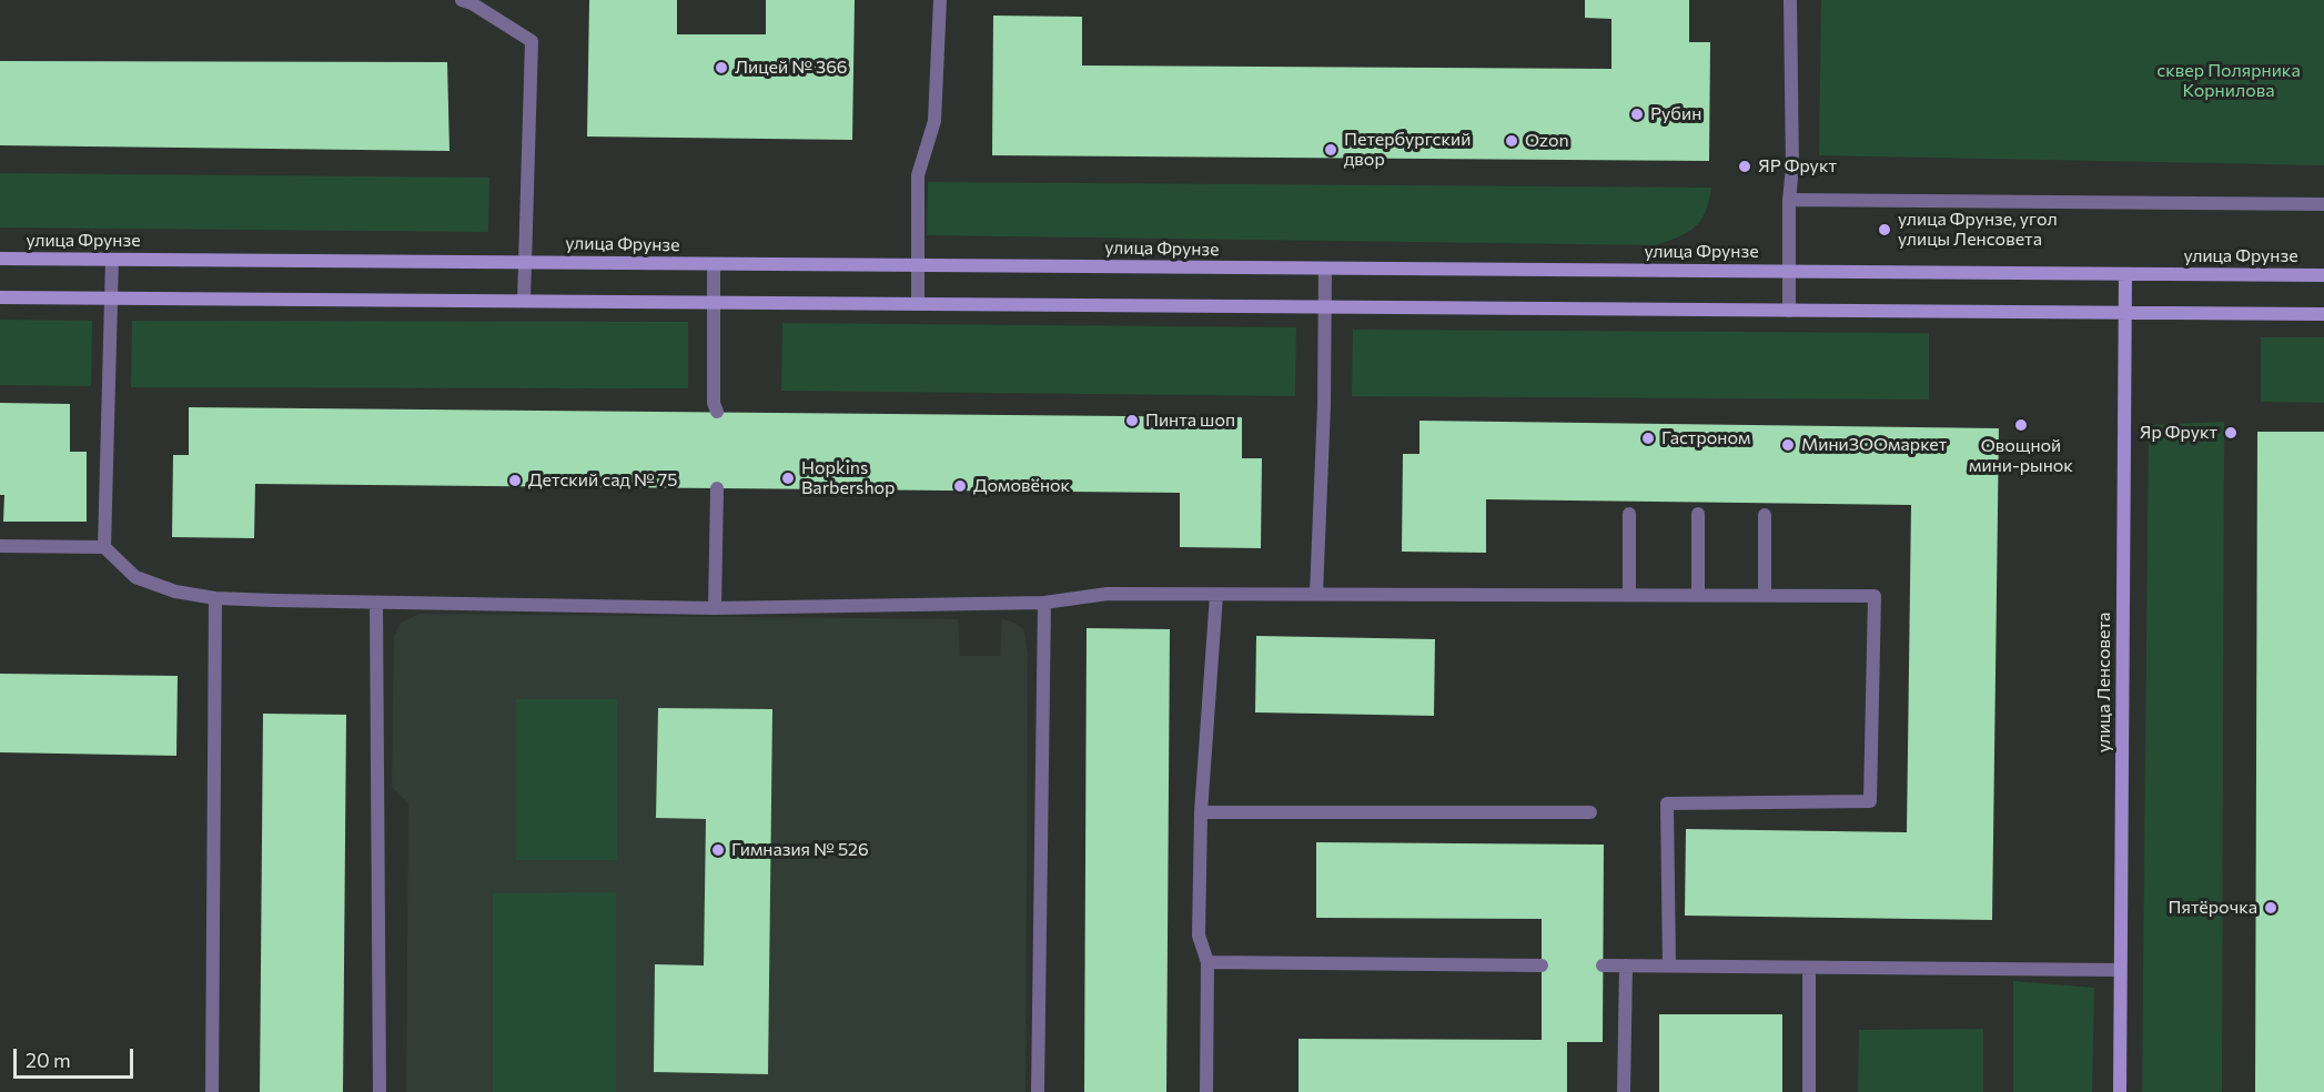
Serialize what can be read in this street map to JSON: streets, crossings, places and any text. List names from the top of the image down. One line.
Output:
{"streets":{"street":["улица Фрунзе","улица Ленсовета"]},"crossings":[["улица Фрунзе","улица Ленсовета"]],"parks":["сквер Полярника Корнилова"],"places":["Лицей № 366","Рубин","Ozon","Петербургский двор","ЯР Фрукт","улица Фрунзе, угол улицы Ленсовета","Пинта шоп","Овощной мини-рынок","Яр Фрукт","Гастроном","МиниЗООмаркет","Hopkins Barbershop","Детский сад № 75","Домовёнок","Гимназия № 526","Пятёрочка"],"scale_bar":"20 m"}
